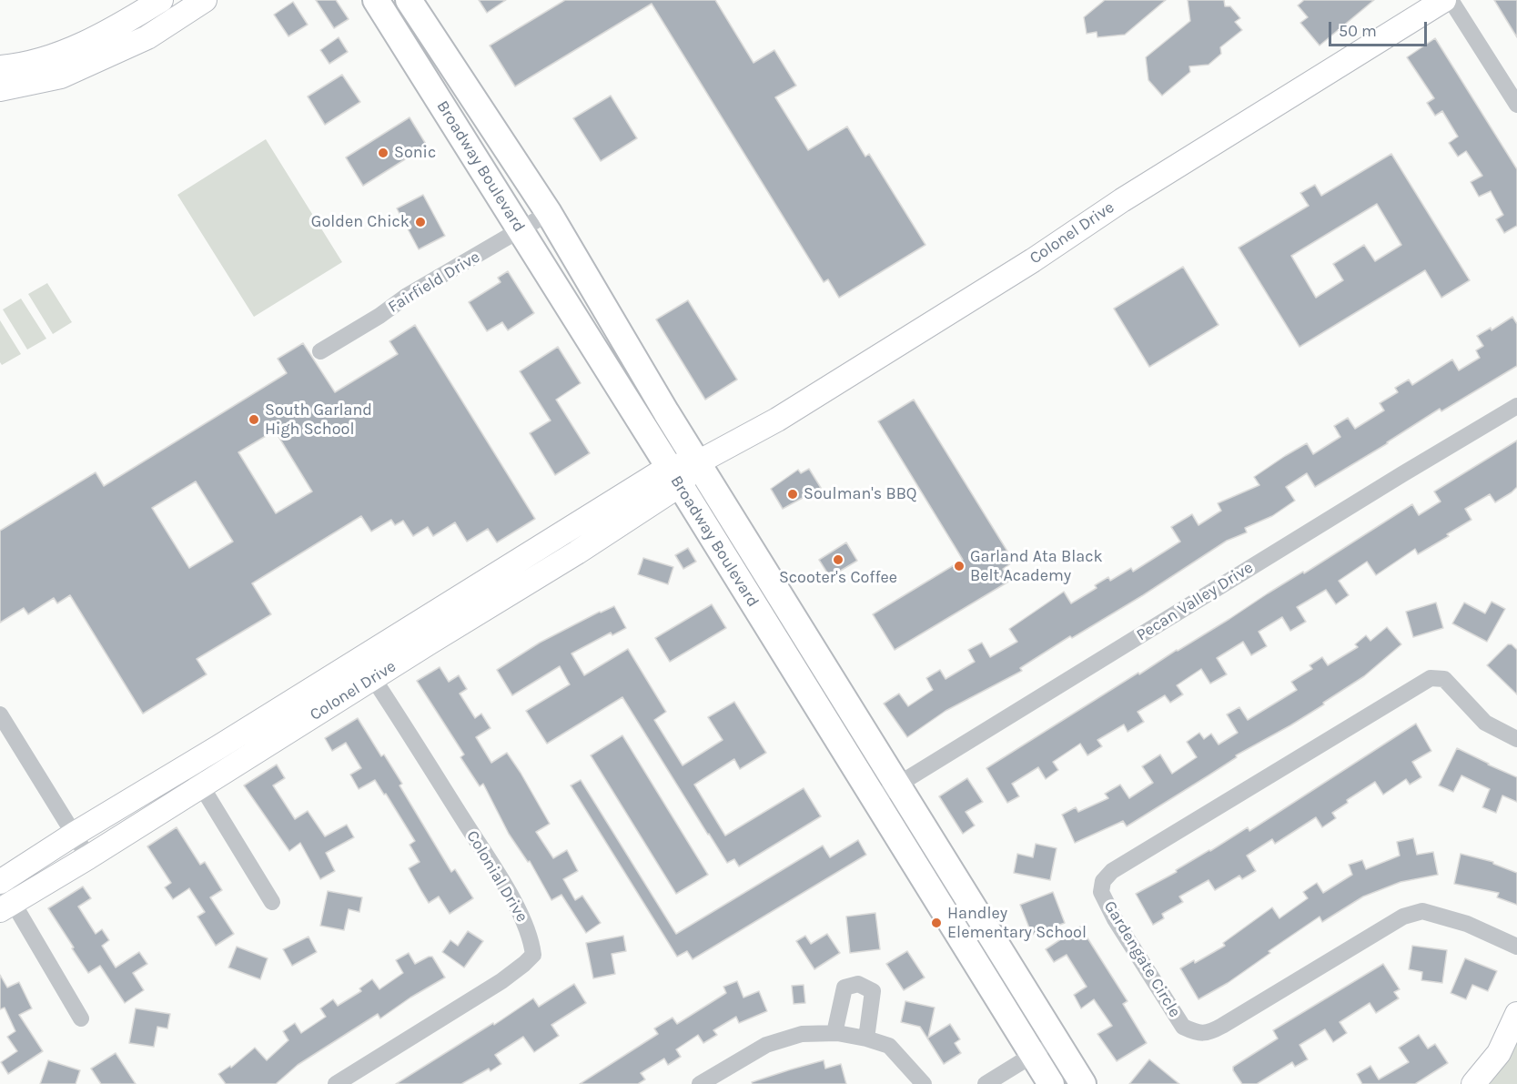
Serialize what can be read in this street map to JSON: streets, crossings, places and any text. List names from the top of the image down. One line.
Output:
{"streets":{"main road":["Broadway Boulevard"],"street":["Colonel Drive","Fairfield Drive","Pecan Valley Drive","Colonial Drive","Gardengate Circle"]},"crossings":[["Broadway Boulevard","Colonel Drive"],["Broadway Boulevard","Fairfield Drive"],["Broadway Boulevard","Pecan Valley Drive"],["Colonel Drive","Colonial Drive"]],"places":["Sonic","Golden Chick","South Garland High School","Soulman's BBQ","Scooter's Coffee","Garland Ata Black Belt Academy","Handley Elementary School"],"scale_bar":"50 m"}
